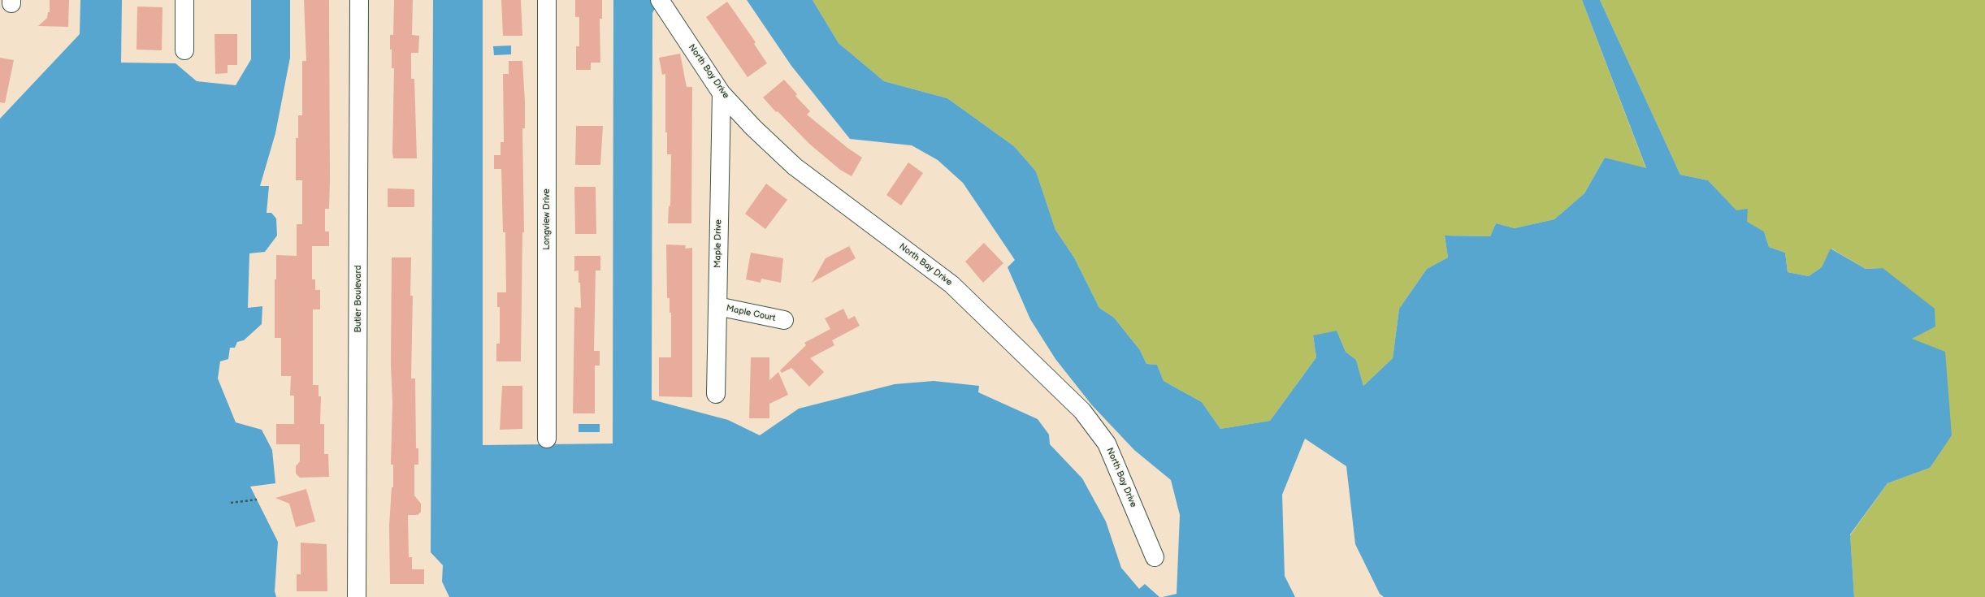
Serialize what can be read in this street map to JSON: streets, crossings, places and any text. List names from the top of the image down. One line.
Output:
{"streets":{"street":["North Bay Drive","Longview Drive","Maple Drive","Butler Boulevard","Maple Court"]},"crossings":[["North Bay Drive","Maple Drive"],["Maple Drive","Maple Court"]]}
